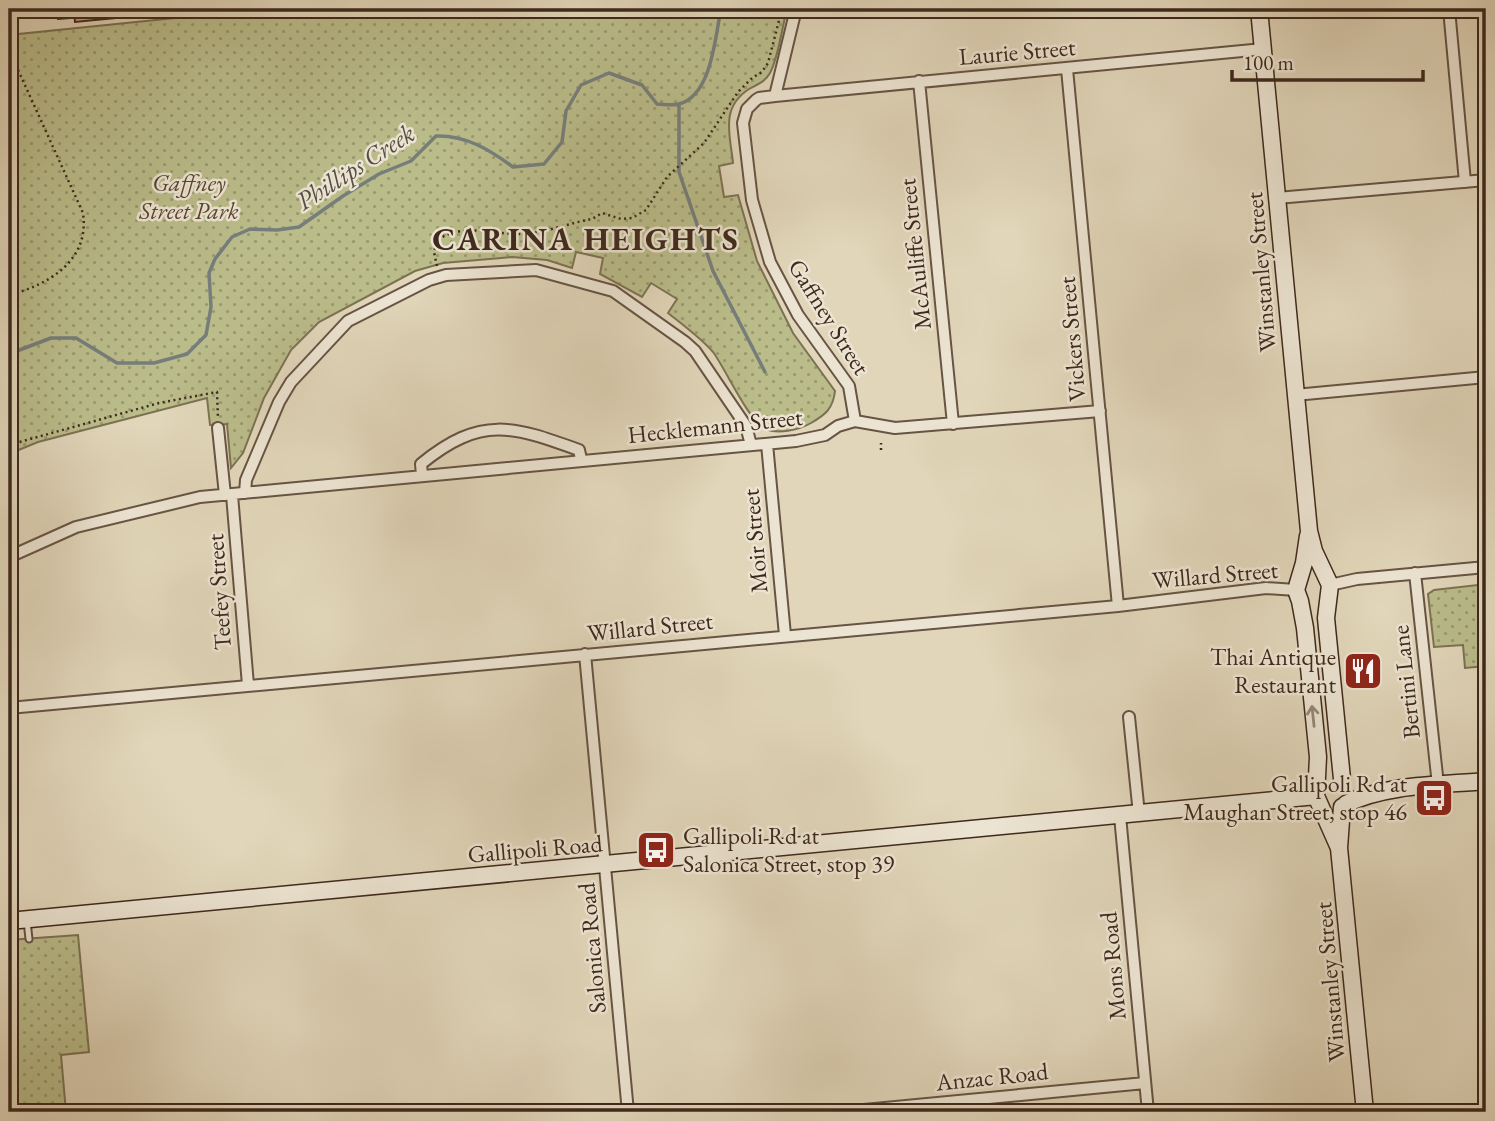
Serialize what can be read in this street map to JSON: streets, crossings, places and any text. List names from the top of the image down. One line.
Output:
{"streets":{"street":["Laurie Street","McAuliffe Street","Winstanley Street","Gaffney Street","Vickers Street","Hecklemann Street","Moir Street","Willard Street","Teefey Street","Bertini Lane","Gallipoli Road","Salonica Road","Mons Road","Anzac Road"]},"crossings":[["Laurie Street","McAuliffe Street"],["Laurie Street","Winstanley Street"],["Laurie Street","Gaffney Street"],["Laurie Street","Vickers Street"],["Winstanley Street","Willard Street"],["Winstanley Street","Gallipoli Road"],["Gaffney Street","Hecklemann Street"],["Vickers Street","Willard Street"],["Hecklemann Street","Moir Street"],["Hecklemann Street","Teefey Street"],["Moir Street","Willard Street"],["Willard Street","Teefey Street"],["Willard Street","Salonica Road"],["Gallipoli Road","Salonica Road"],["Gallipoli Road","Mons Road"],["Mons Road","Anzac Road"]],"districts":["CARINA HEIGHTS"],"water":["Phillips Creek"],"parks":["Gaffney Street Park"],"places":{"restaurant":["Thai Antique Restaurant"],"bus stop":["Gallipoli Rd at Maughan Street, stop 46","Gallipoli Rd at Salonica Street, stop 39"]},"scale_bar":"100 m"}
